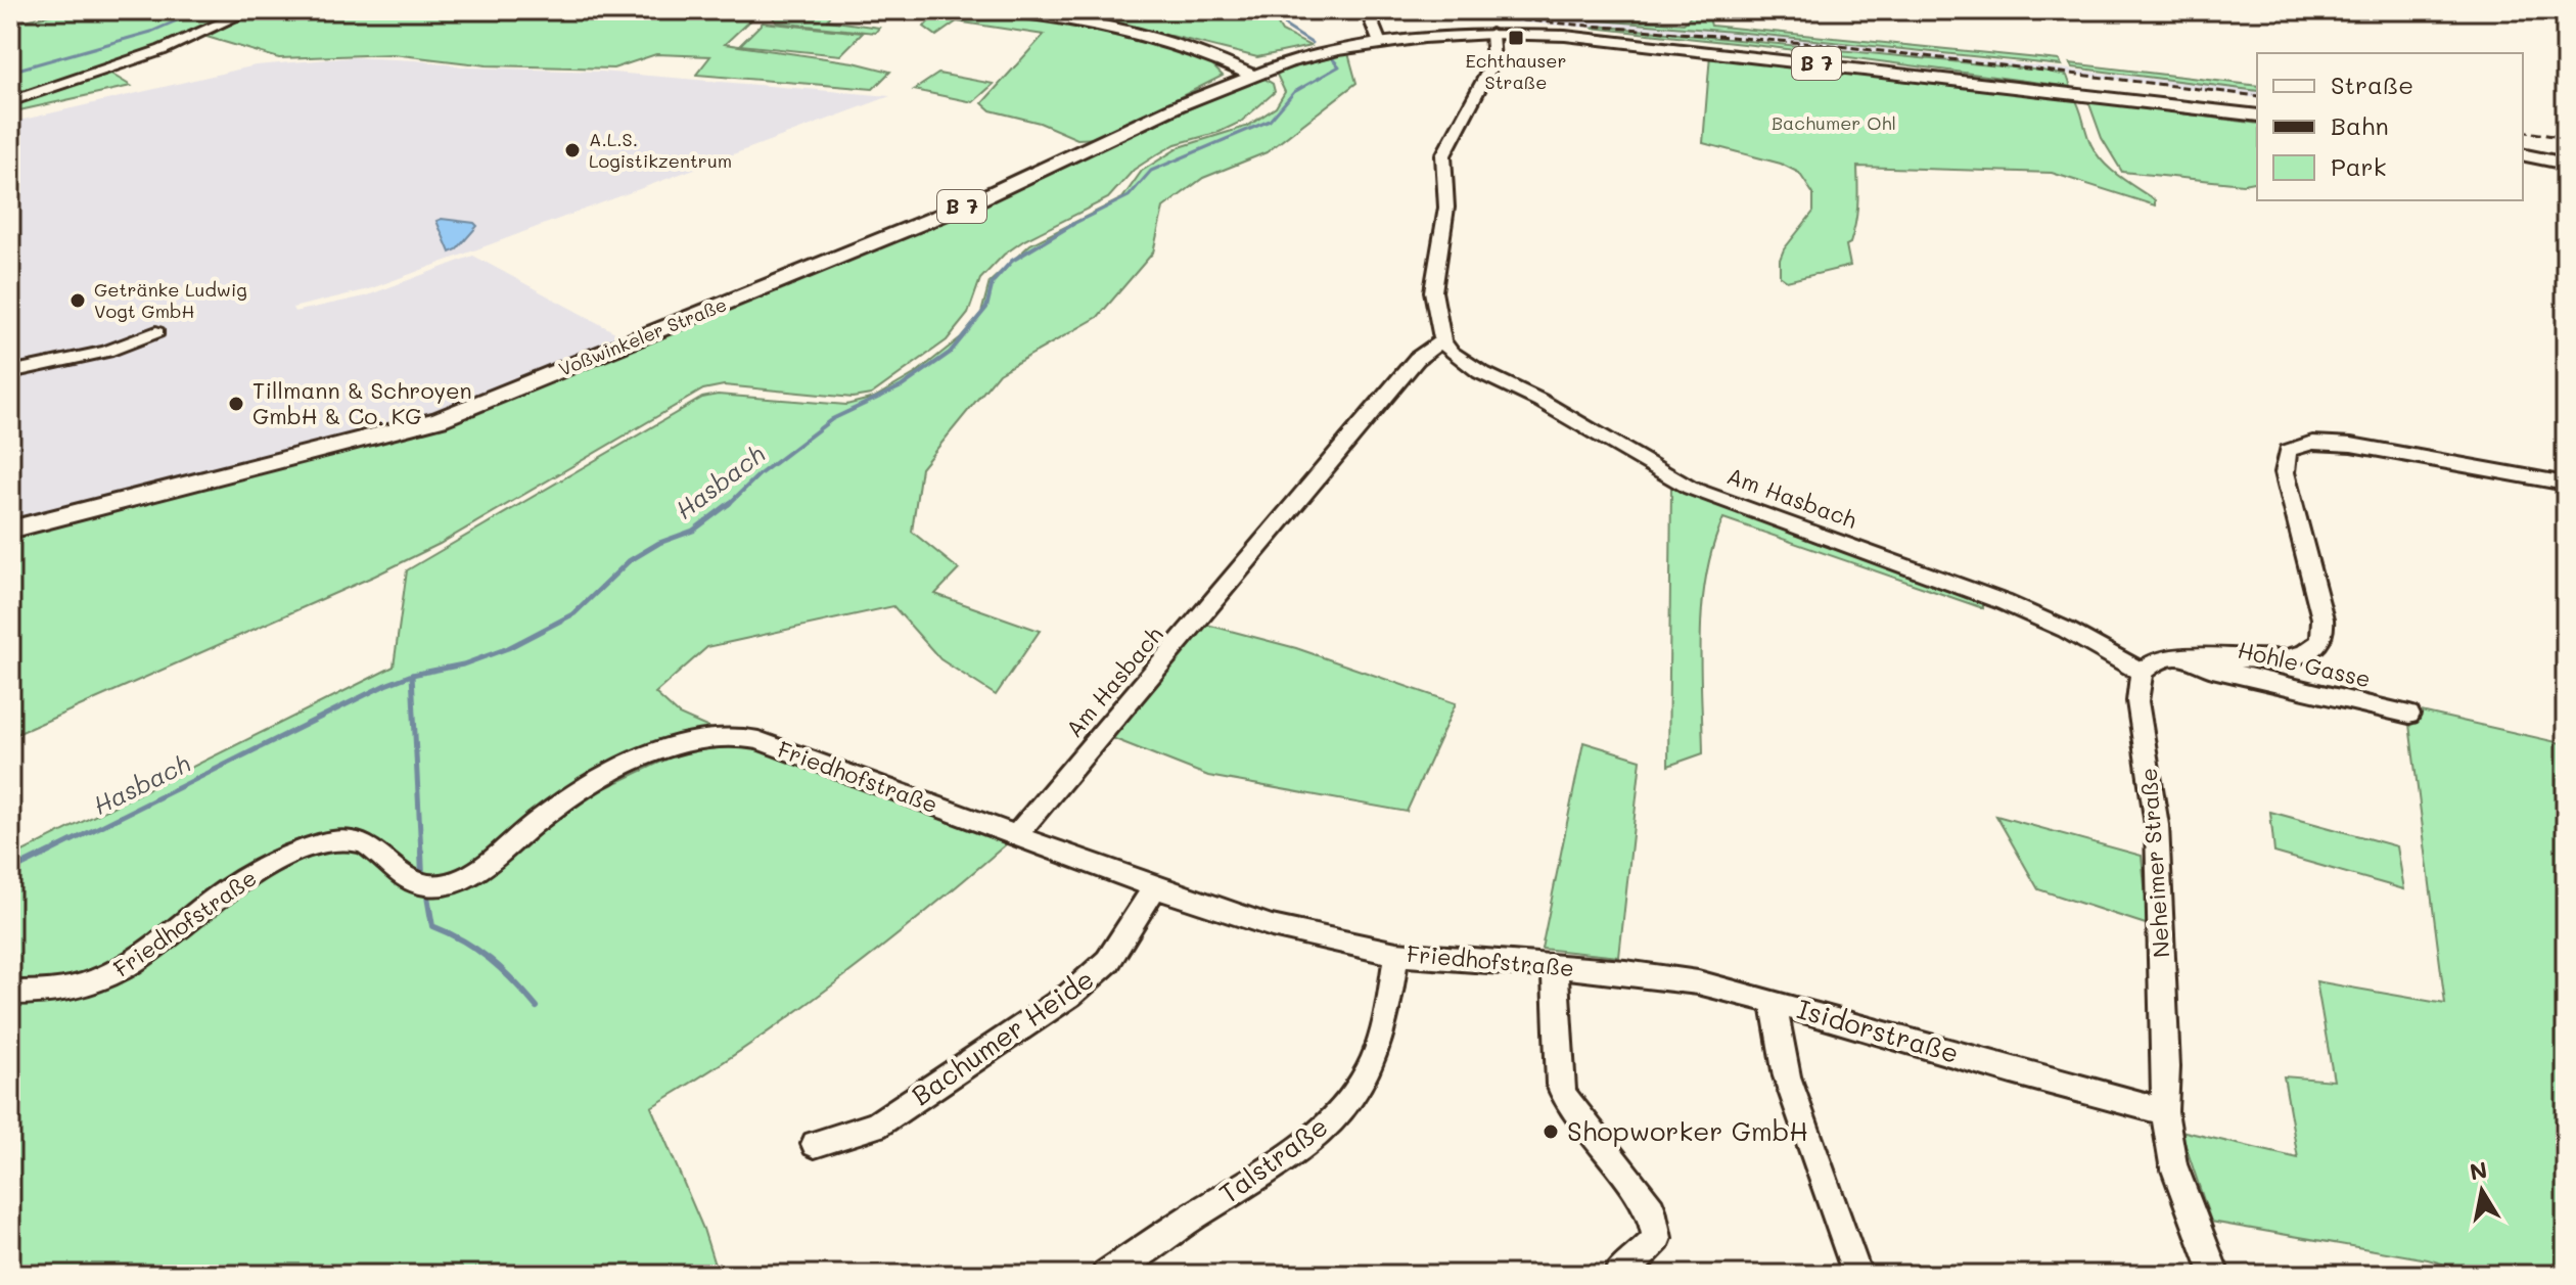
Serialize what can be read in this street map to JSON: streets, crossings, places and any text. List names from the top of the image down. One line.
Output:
{"streets":{"main road":["B 7","Voßwinkeler Straße"],"street":["Am Hasbach","Hohle Gasse","Friedhofstraße","Neheimer Straße","Isidorstraße","Bachumer Heide","Talstraße"]},"crossings":[["B 7","Voßwinkeler Straße"],["Am Hasbach","Friedhofstraße"],["Am Hasbach","Neheimer Straße"],["Friedhofstraße","Isidorstraße"],["Friedhofstraße","Bachumer Heide"],["Friedhofstraße","Talstraße"],["Neheimer Straße","Isidorstraße"]],"water":["Hasbach"],"parks":["Bachumer Ohl"],"places":{"transit":["Echthauser Straße"],"other":["A.L.S. Logistikzentrum","Getränke Ludwig Vogt GmbH","Tillmann & Schroyen GmbH & Co. KG","Shopworker GmbH"]},"legend":["Straße","Bahn","Park"],"north":"top"}
